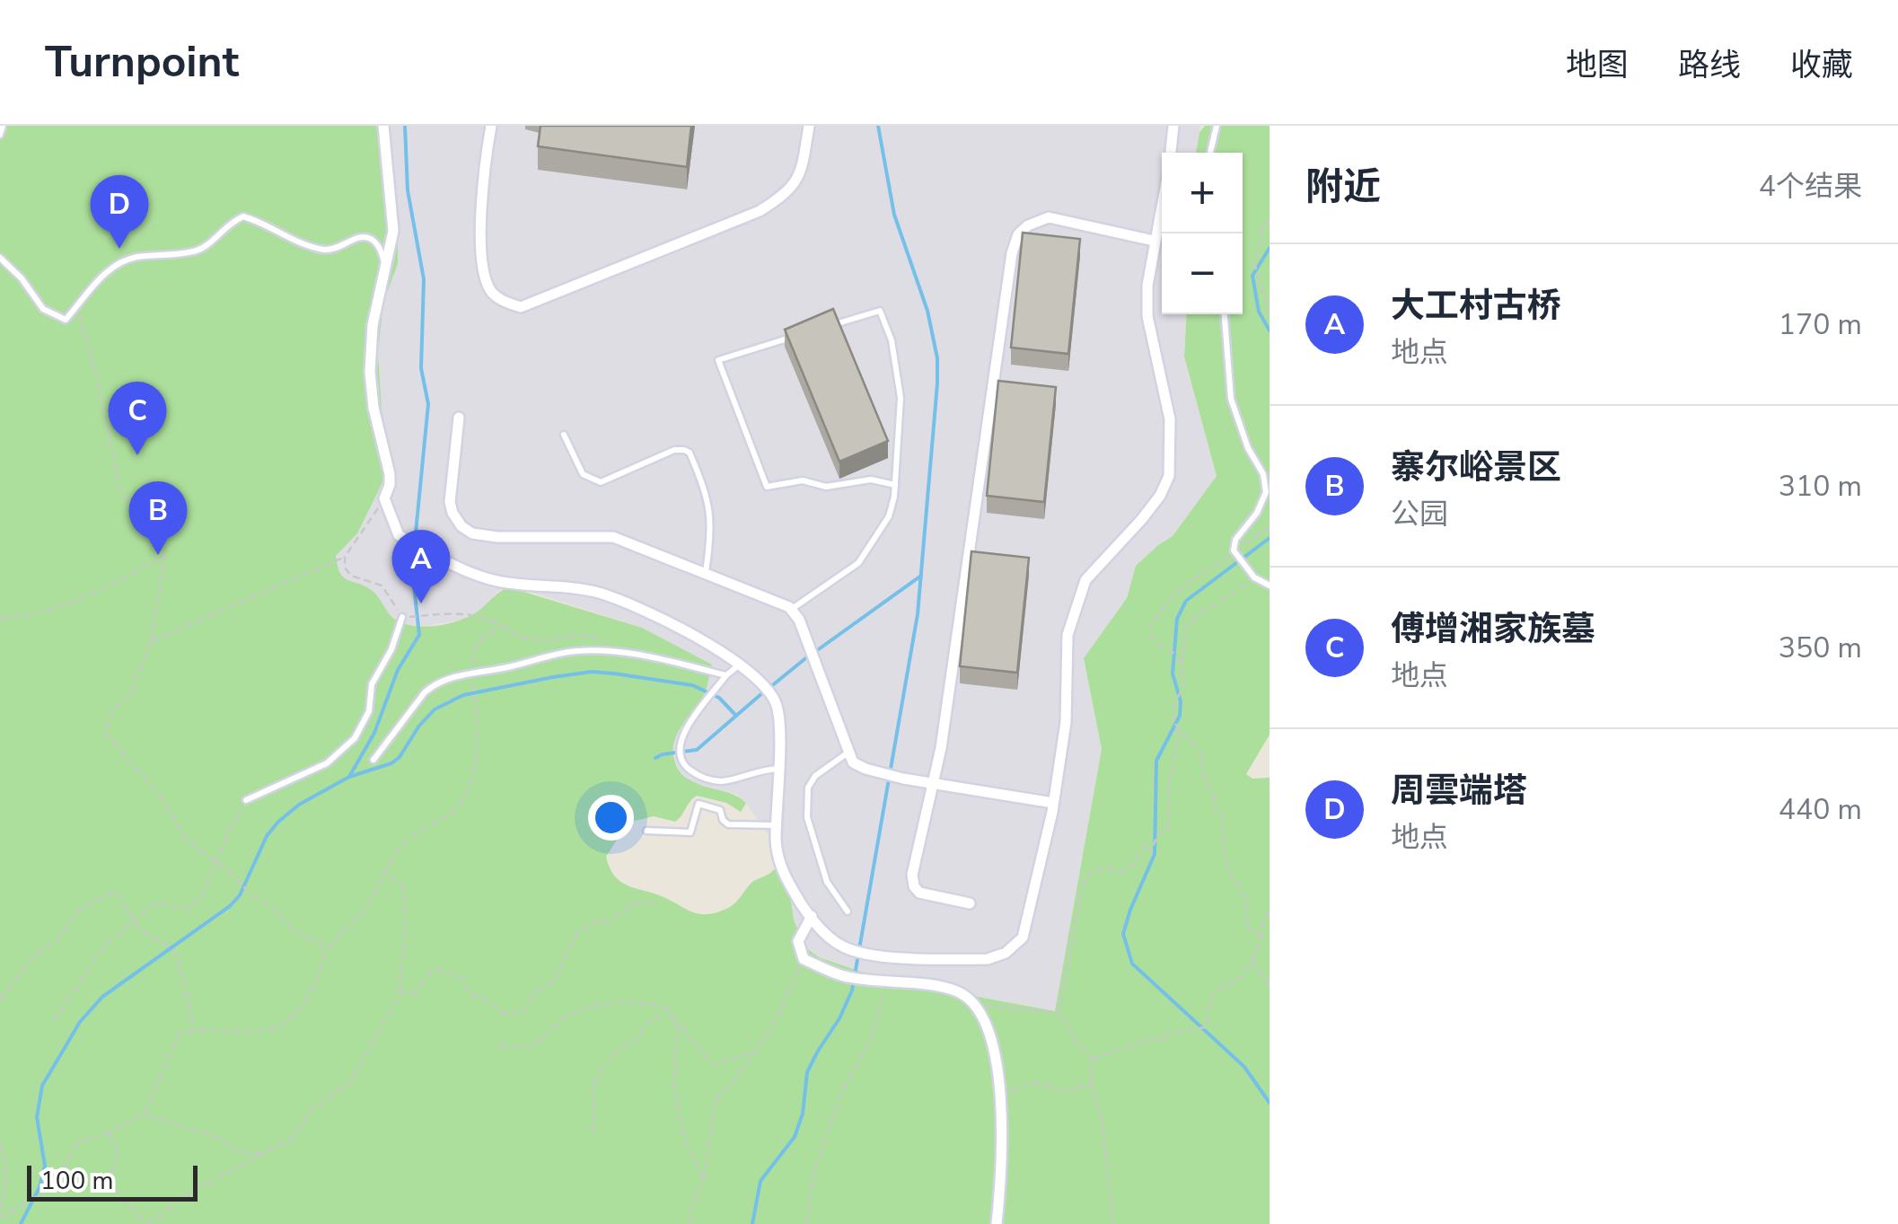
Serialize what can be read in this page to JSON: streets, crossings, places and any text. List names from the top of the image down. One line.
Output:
{"scale_bar":"100 m","page":{"header":"Turnpoint","nav":["地图","路线","收藏"],"heading":["附近","4个结果"],"map_buttons":["+","−"],"pins":["D","C","B","A"],"list":[{"mark":"A","name":"大工村古桥","note":"地点","value":"170 m"},{"mark":"B","name":"寨尔峪景区","note":"公园","value":"310 m"},{"mark":"C","name":"傅增湘家族墓","note":"地点","value":"350 m"},{"mark":"D","name":"周雲端塔","note":"地点","value":"440 m"}],"scale":"100 m"}}
